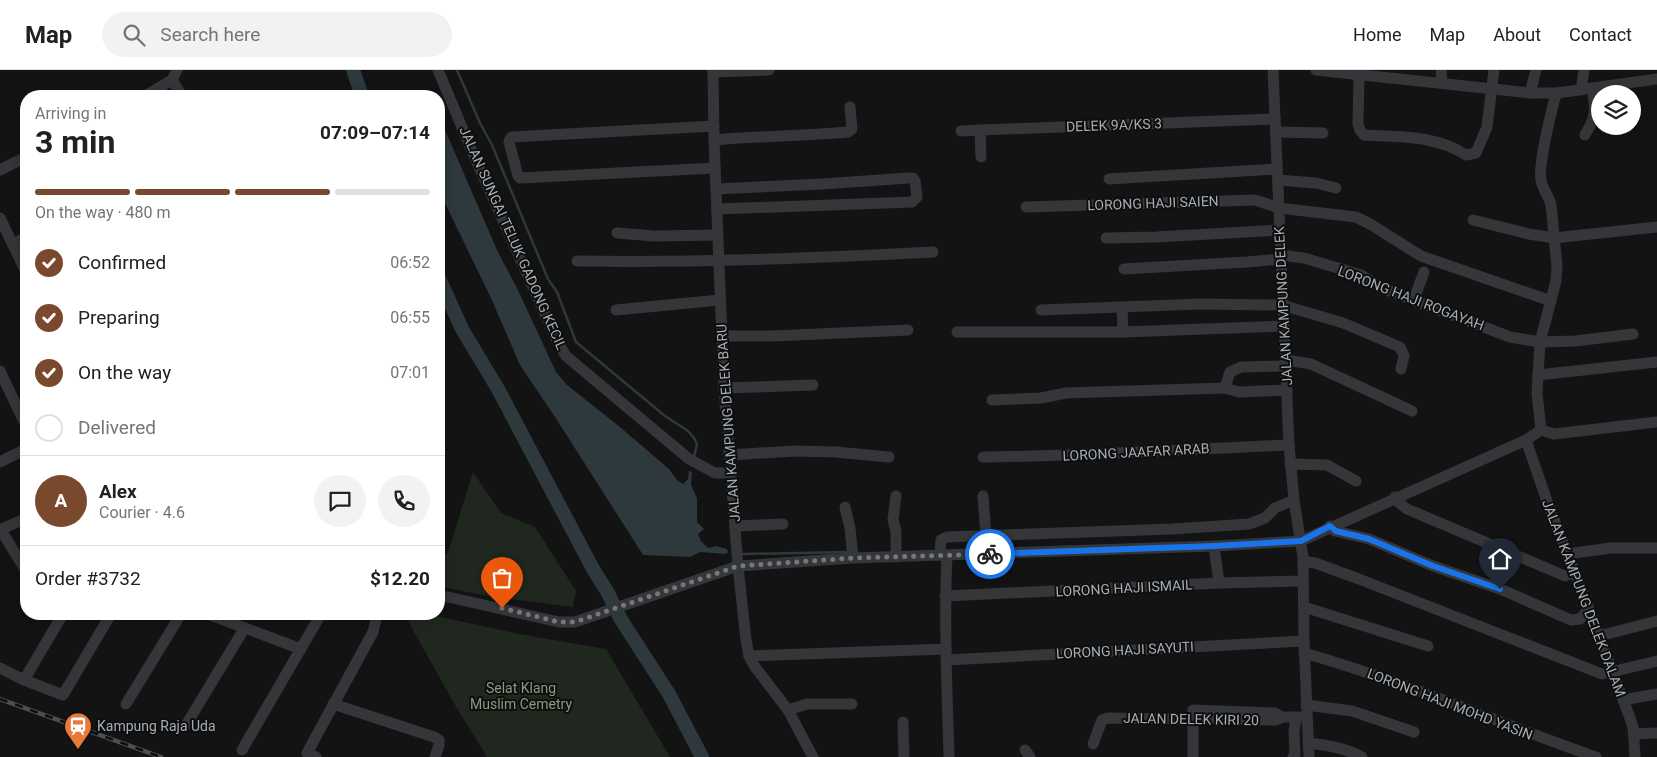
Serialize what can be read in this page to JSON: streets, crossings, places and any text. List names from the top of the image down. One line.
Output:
{"streets":{"street":["DELEK 9A/KS 3","LORONG HAJI SAIEN","JALAN SUNGAI TELUK GADONG KECIL","LORONG HAJI ROGAYAH","JALAN KAMPUNG DELEK","JALAN KAMPUNG DELEK BARU","LORONG JAAFAR ARAB","LORONG HAJI ISMAIL","JALAN KAMPUNG DELEK DALAM","LORONG HAJI SAYUTI","LORONG HAJI MOHD YASIN","JALAN DELEK KIRI 20"]},"crossings":[["DELEK 9A/KS 3","JALAN KAMPUNG DELEK"],["LORONG HAJI SAIEN","JALAN KAMPUNG DELEK"],["JALAN SUNGAI TELUK GADONG KECIL","JALAN KAMPUNG DELEK BARU"],["LORONG HAJI ROGAYAH","JALAN KAMPUNG DELEK"],["JALAN KAMPUNG DELEK","LORONG JAAFAR ARAB"],["JALAN KAMPUNG DELEK","LORONG HAJI ISMAIL"],["JALAN KAMPUNG DELEK","LORONG HAJI SAYUTI"],["JALAN KAMPUNG DELEK","LORONG HAJI MOHD YASIN"],["JALAN KAMPUNG DELEK","JALAN DELEK KIRI 20"],["JALAN KAMPUNG DELEK BARU","LORONG HAJI SAYUTI"],["LORONG HAJI SAYUTI","LORONG HAJI MOHD YASIN"]],"parks":["Selat Klang Muslim Cemetry"],"places":{"station":["Kampung Raja Uda"]},"page":{"header":"Map","search":"Search here","nav":["Home","Map","About","Contact"],"heading":["3 min","Arriving in","07:09–07:14"],"panel":["Alex","Courier · 4.6","Order #3732","$12.20"],"bar":"On the way · 480 m","list":[["Confirmed","06:52"],["Preparing","06:55"],["On the way","07:01"],"Delivered"],"round":"A"}}
